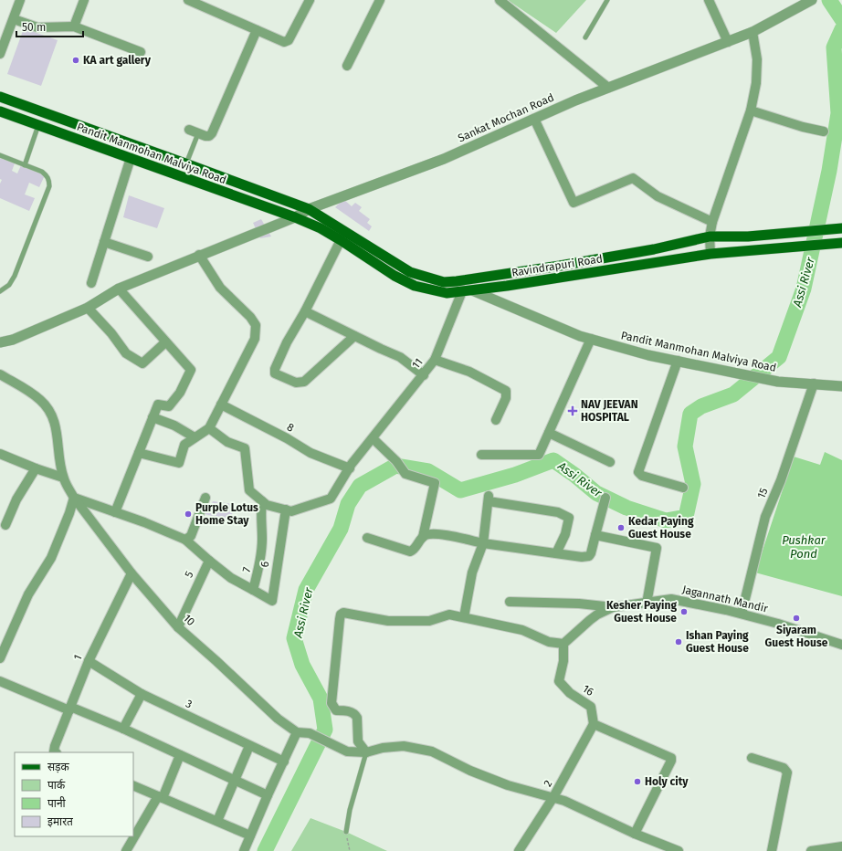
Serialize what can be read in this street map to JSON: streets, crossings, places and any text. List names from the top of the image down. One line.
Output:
{"streets":{"main road":["Pandit Manmohan Malviya Road","Ravindrapuri Road"],"street":["Sankat Mochan Road","11","8","15","6","7","5","Jagannath Mandir","10","1","16","3","2"]},"crossings":[["Sankat Mochan Road","Pandit Manmohan Malviya Road"],["Sankat Mochan Road","Ravindrapuri Road"],["Pandit Manmohan Malviya Road","Ravindrapuri Road"],["Pandit Manmohan Malviya Road","15"],["Ravindrapuri Road","11"],["11","8"],["11","6"],["15","Jagannath Mandir"],["6","7"],["7","5"],["5","10"],["Jagannath Mandir","16"],["10","1"],["1","3"],["16","2"]],"water":["Assi River","Pushkar Pond"],"places":{"other":["KA art gallery","Purple Lotus Home Stay","Kedar Paying Guest House","Kesher Paying Guest House","Siyaram Guest House","Ishan Paying Guest House","Holy city"],"health":["NAV JEEVAN HOSPITAL"]},"legend":["सड़क","पार्क","पानी","इमारत"],"scale_bar":"50 m"}
